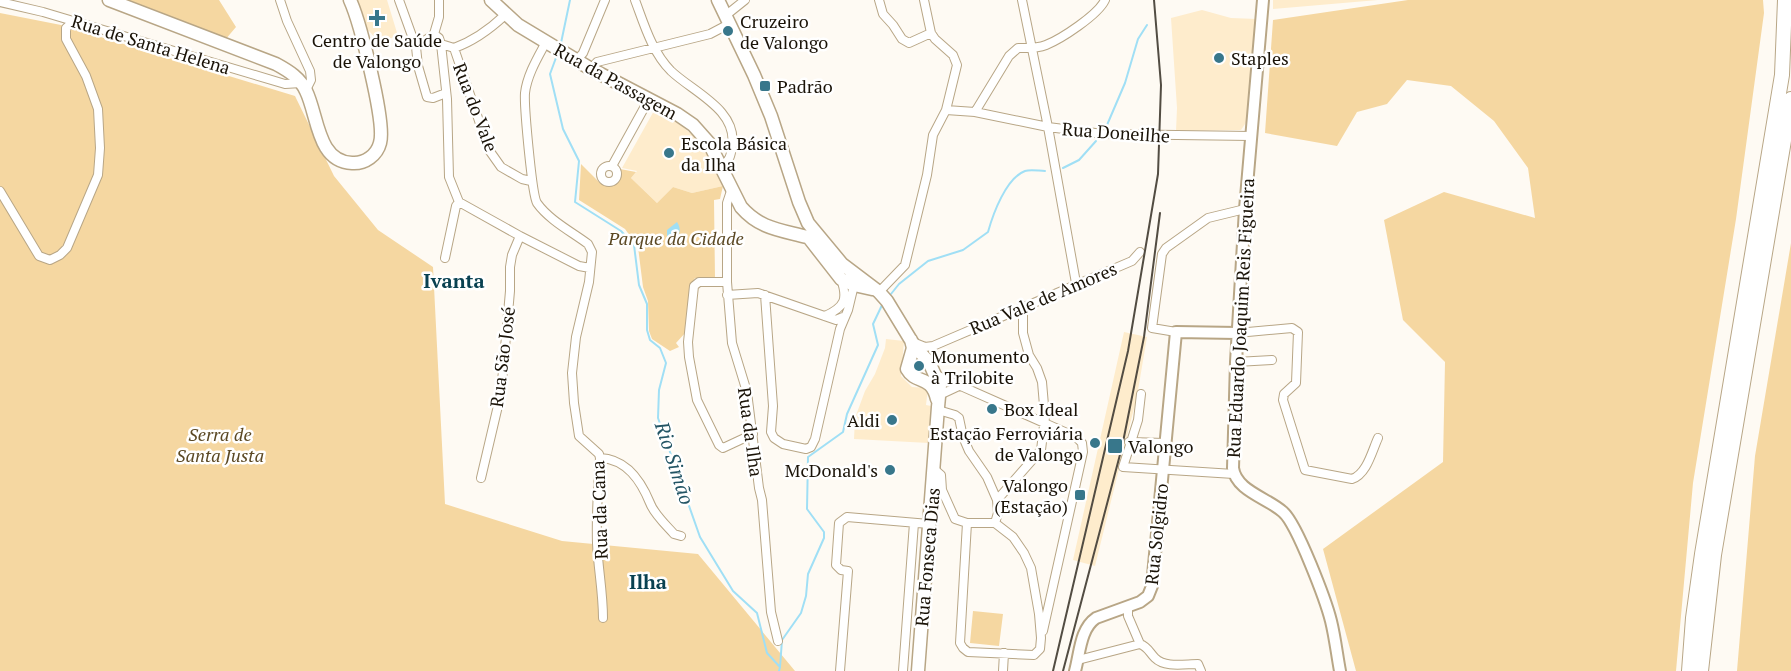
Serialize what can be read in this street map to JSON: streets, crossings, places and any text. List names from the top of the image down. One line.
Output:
{"streets":{"main road":["Rua da Passagem","Rua Eduardo Joaquim Reis Figueira","Rua Solgidro","Rua Fonseca Dias"],"street":["Rua de Santa Helena","Rua do Vale","Rua Doneilhe","Rua Vale de Amores","Rua São José","Rua da Ilha","Rua da Cana"]},"crossings":[["Rua da Passagem","Rua da Ilha"],["Rua Doneilhe","Rua Eduardo Joaquim Reis Figueira"],["Rua Vale de Amores","Rua Fonseca Dias"]],"districts":["Ivanta","Ilha"],"water":["Rio Simão"],"parks":["Parque da Cidade","Serra de Santa Justa"],"places":{"health":["Centro de Saúde de Valongo"],"other":["Cruzeiro de Valongo","Staples","Escola Básica da Ilha","Monumento à Trilobite","Box Ideal","Aldi","Estação Ferroviária de Valongo","McDonald's"],"transit":["Padrão","Valongo","Valongo (Estação)"]}}
